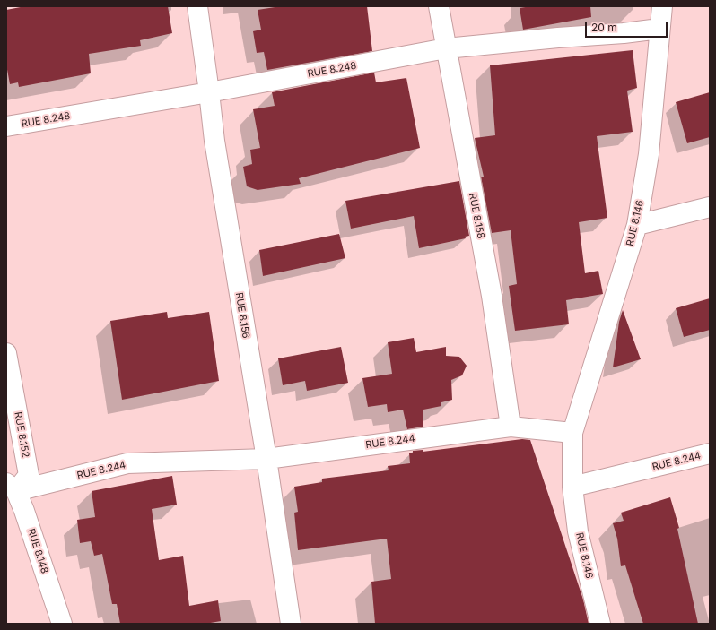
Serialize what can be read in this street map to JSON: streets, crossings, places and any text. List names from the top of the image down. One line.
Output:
{"streets":{"street":["RUE 8.248","RUE 8.158","RUE 8.146","RUE 8.156","RUE 8.152","RUE 8.244","RUE 8.148"]},"crossings":[["RUE 8.248","RUE 8.158"],["RUE 8.248","RUE 8.146"],["RUE 8.248","RUE 8.156"],["RUE 8.158","RUE 8.244"],["RUE 8.146","RUE 8.244"],["RUE 8.156","RUE 8.244"],["RUE 8.152","RUE 8.244"],["RUE 8.152","RUE 8.148"],["RUE 8.244","RUE 8.148"]],"scale_bar":"20 m"}
